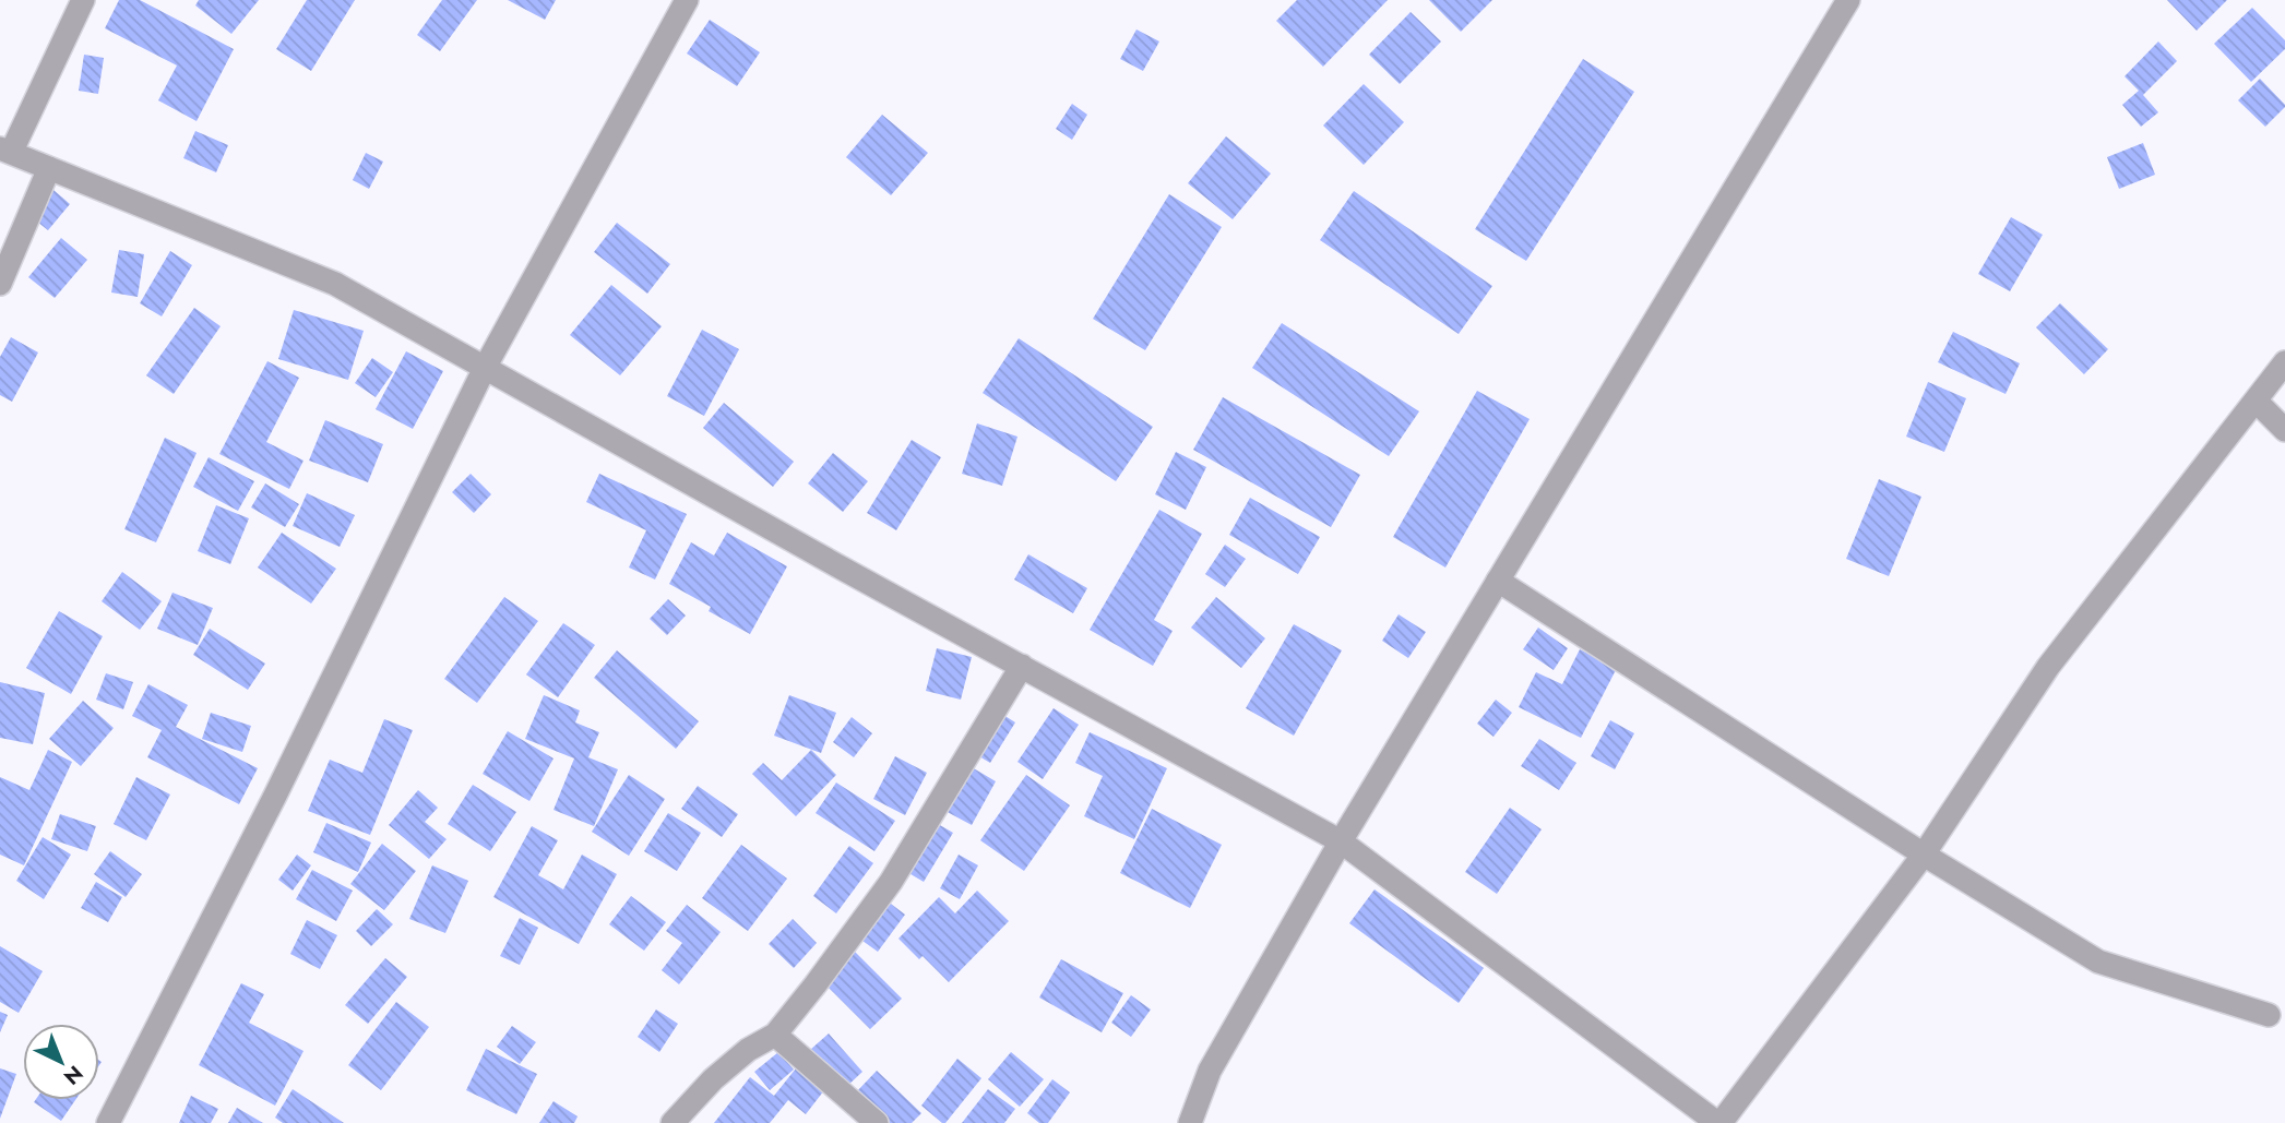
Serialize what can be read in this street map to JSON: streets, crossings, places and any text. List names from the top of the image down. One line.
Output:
{"north":"bottom right"}
